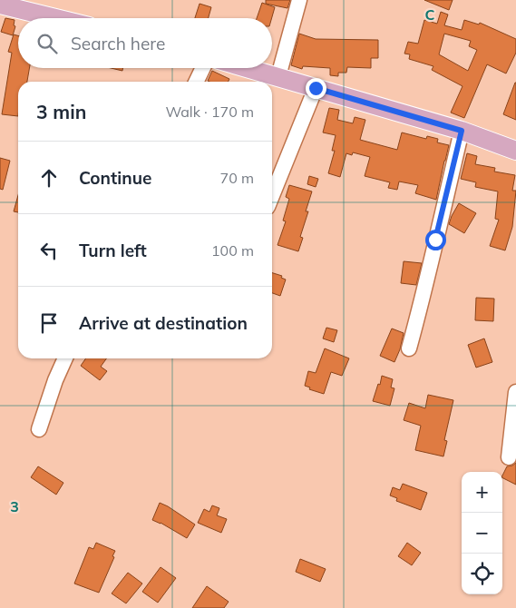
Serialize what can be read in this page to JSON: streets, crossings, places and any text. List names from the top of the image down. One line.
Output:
{"page":{"search":"Search here","heading":["3 min","Walk · 170 m"],"list":[["Continue","70 m"],["Turn left","100 m"],"Arrive at destination"],"map_buttons":["+","−"]},"grid":{"columns":["C"],"rows":["3"]}}
